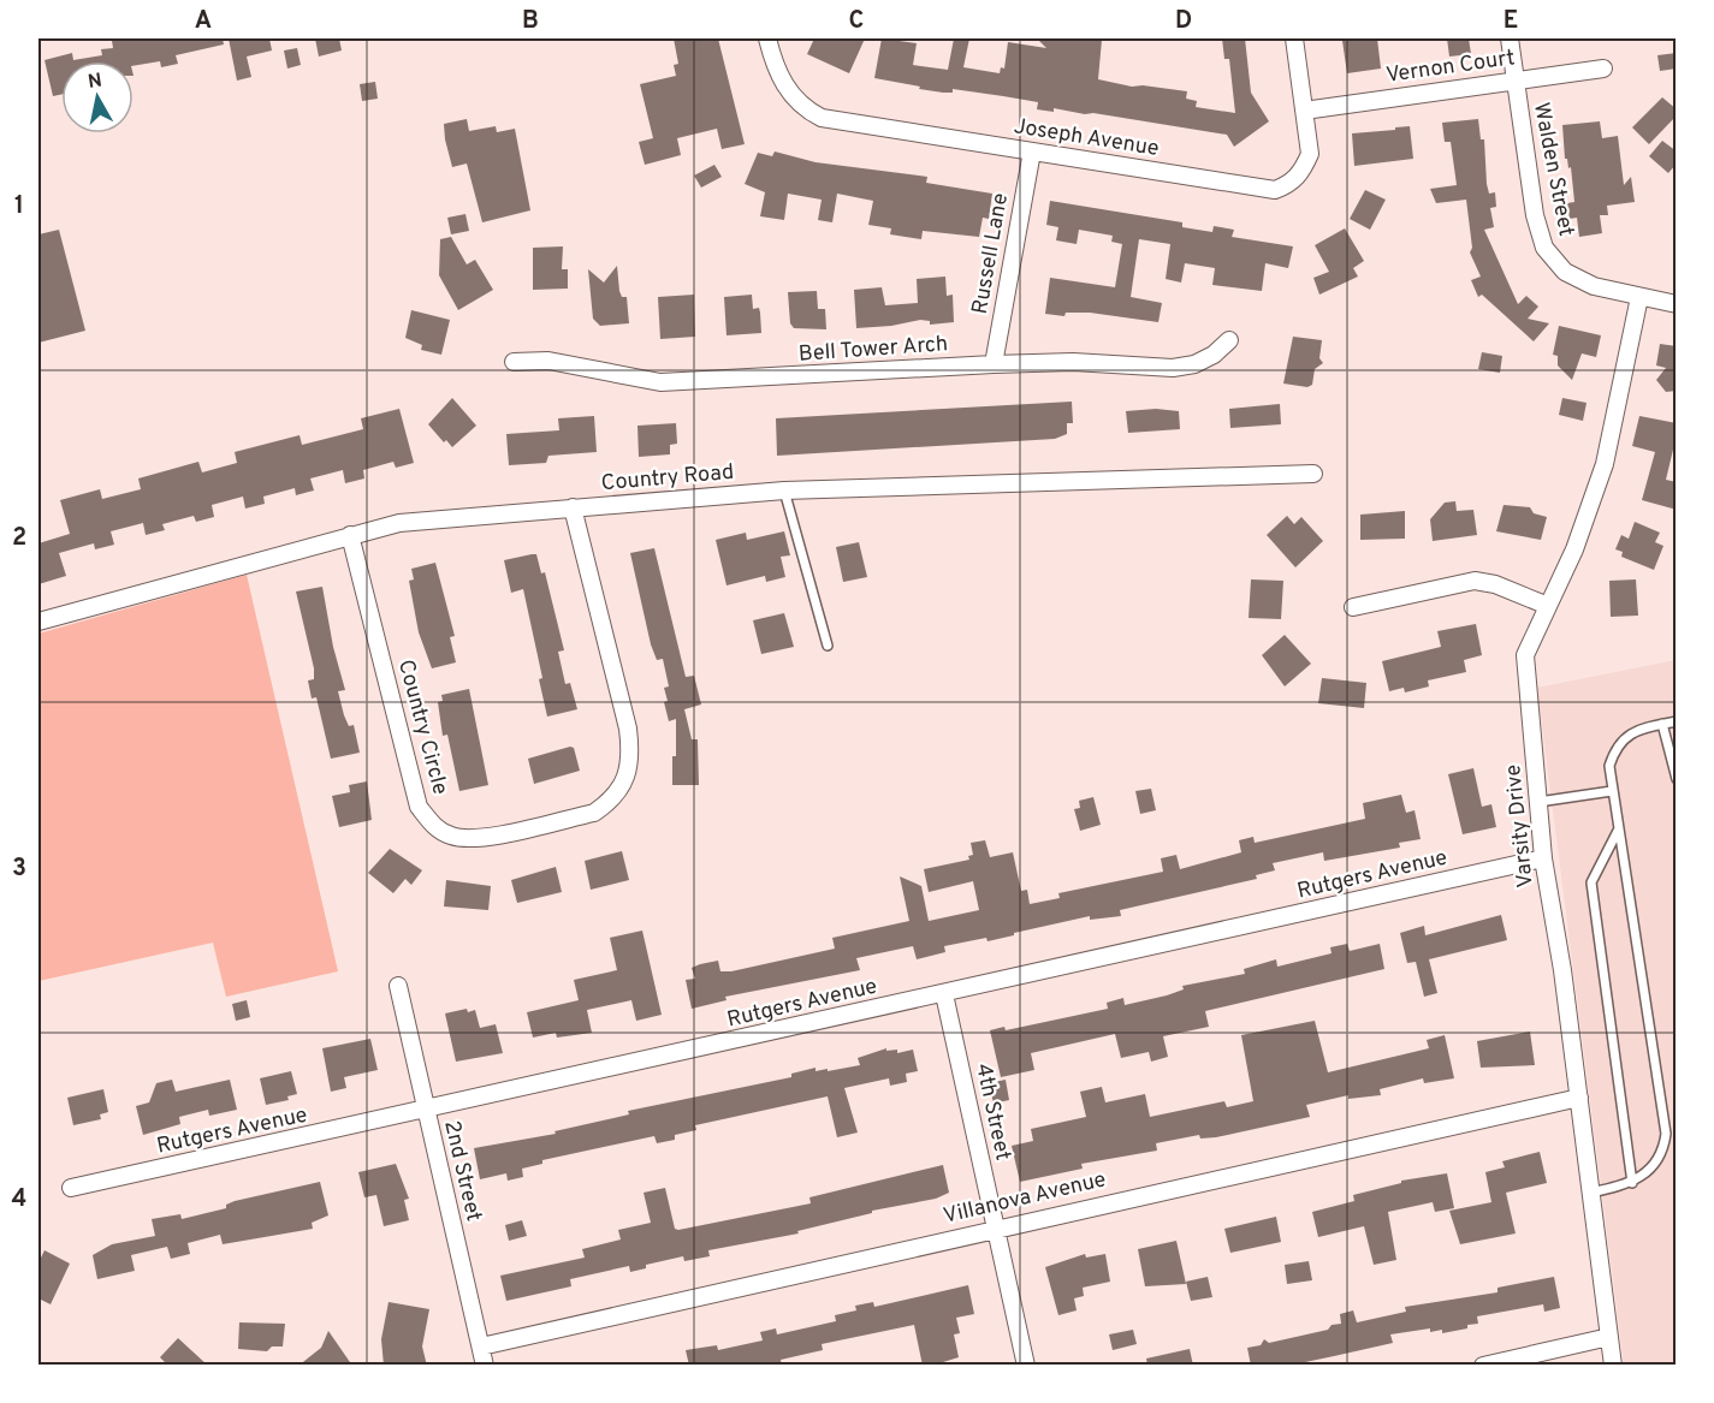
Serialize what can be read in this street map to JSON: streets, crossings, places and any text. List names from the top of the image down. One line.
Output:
{"streets":{"street":["Vernon Court","Joseph Avenue","Walden Street","Russell Lane","Bell Tower Arch","Country Road","Country Circle","Varsity Drive","Rutgers Avenue","4th Street","2nd Street","Villanova Avenue"]},"crossings":[["Vernon Court","Joseph Avenue"],["Vernon Court","Walden Street"],["Joseph Avenue","Russell Lane"],["Walden Street","Varsity Drive"],["Russell Lane","Bell Tower Arch"],["Country Road","Country Circle"],["Varsity Drive","Rutgers Avenue"],["Varsity Drive","Villanova Avenue"],["Rutgers Avenue","4th Street"],["Rutgers Avenue","2nd Street"],["4th Street","Villanova Avenue"],["2nd Street","Villanova Avenue"]],"north":"top","grid":{"columns":["A","B","C","D","E"],"rows":["1","2","3","4"]}}
